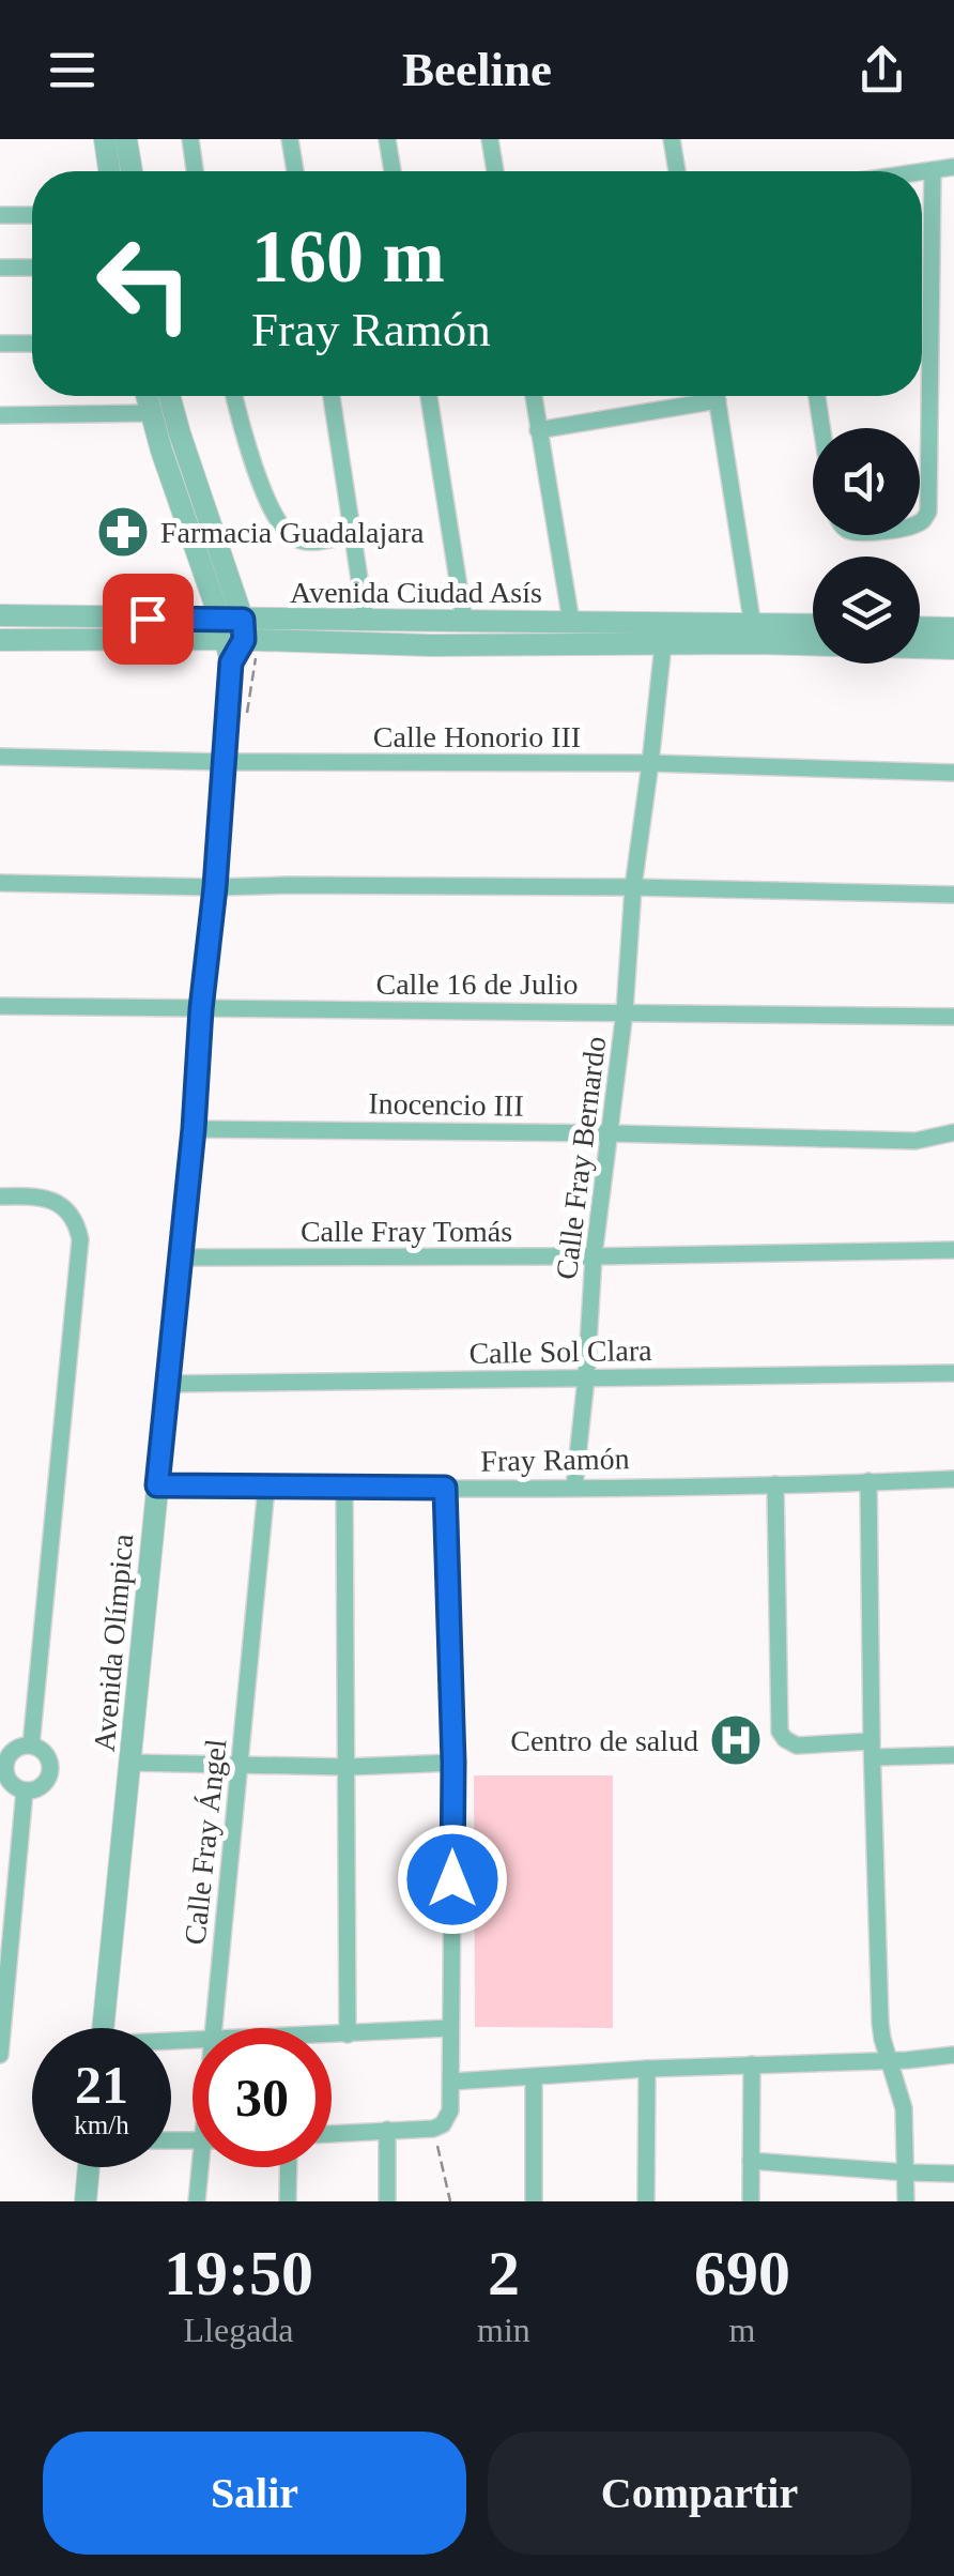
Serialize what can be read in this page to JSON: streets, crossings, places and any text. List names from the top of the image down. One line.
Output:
{"streets":{"street":["Avenida Ciudad Asís","Calle Honorio III","Calle 16 de Julio","Inocencio III","Calle Fray Bernardo","Calle Fray Tomás","Calle Sol Clara","Fray Ramón","Avenida Olímpica","Calle Fray Ángel"]},"crossings":[["Avenida Ciudad Asís","Calle Fray Bernardo"],["Avenida Ciudad Asís","Avenida Olímpica"],["Calle Honorio III","Calle Fray Bernardo"],["Calle Honorio III","Avenida Olímpica"],["Calle 16 de Julio","Calle Fray Bernardo"],["Calle 16 de Julio","Avenida Olímpica"],["Inocencio III","Calle Fray Bernardo"],["Inocencio III","Avenida Olímpica"],["Calle Fray Bernardo","Calle Fray Tomás"],["Calle Fray Bernardo","Calle Sol Clara"],["Calle Fray Bernardo","Fray Ramón"],["Calle Fray Tomás","Avenida Olímpica"],["Calle Sol Clara","Avenida Olímpica"],["Fray Ramón","Avenida Olímpica"],["Fray Ramón","Calle Fray Ángel"]],"places":{"pharmacy":["Farmacia Guadalajara"],"hospital":["Centro de salud"]},"page":{"header":"Beeline","turn":["160 m","Fray Ramón"],"speed":"21 km/h","limit":"30","eta":["19:50","Llegada","2","min","690","m"],"buttons":["Salir","Compartir"]}}
